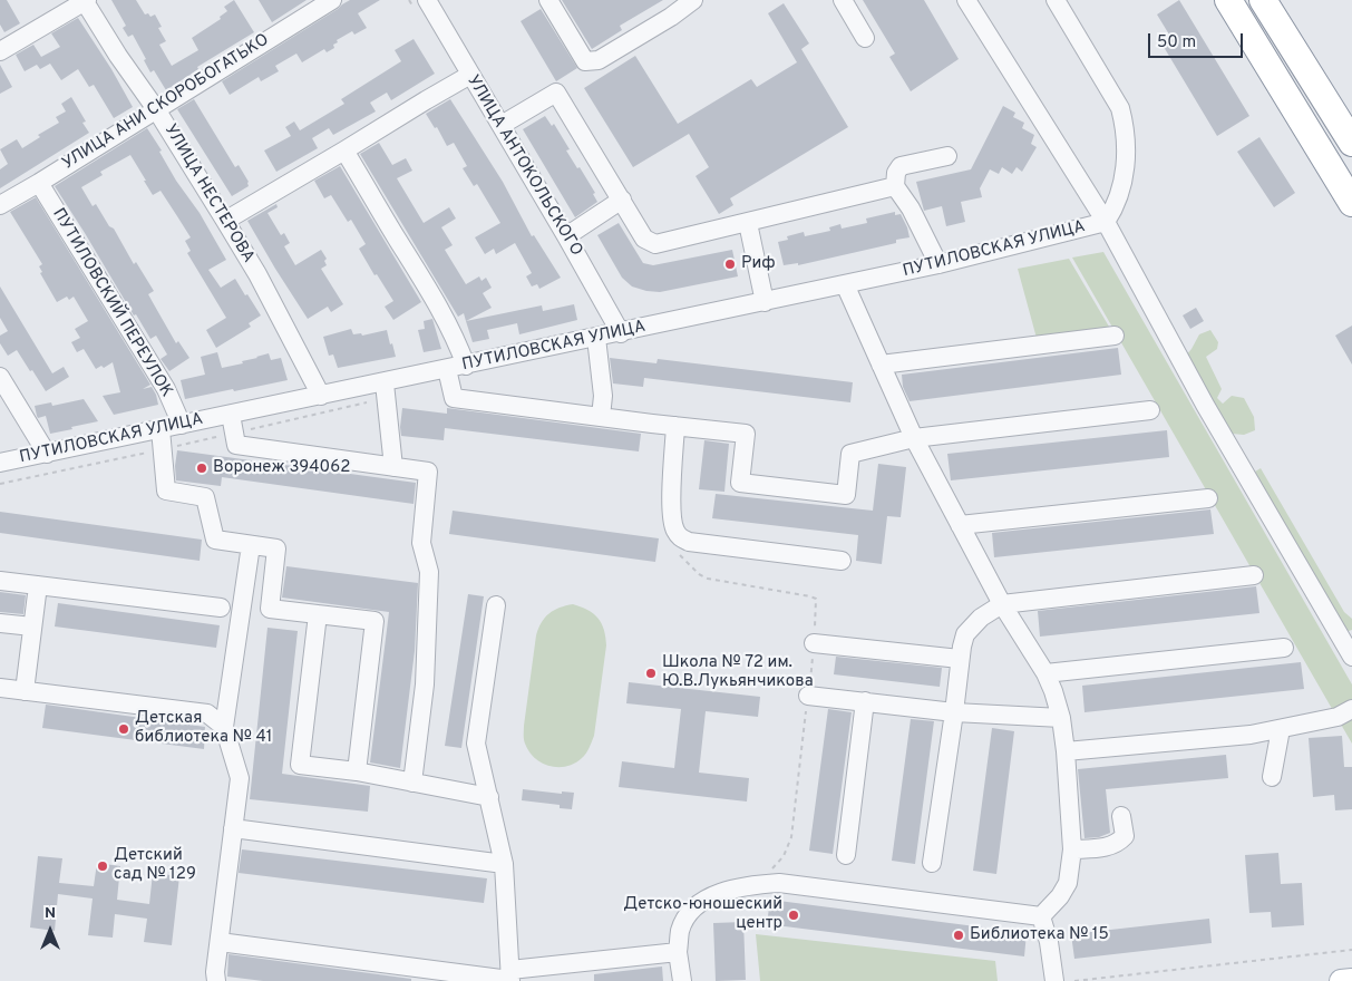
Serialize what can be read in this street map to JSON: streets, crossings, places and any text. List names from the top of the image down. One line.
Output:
{"streets":{"street":["УЛИЦА АНИ СКОРОБОГАТЬКО","УЛИЦА АНТОКОЛЬСКОГО","УЛИЦА НЕСТЕРОВА","ПУТИЛОВСКАЯ УЛИЦА","ПУТИЛОВСКИЙ ПЕРЕУЛОК"]},"crossings":[["УЛИЦА АНИ СКОРОБОГАТЬКО","УЛИЦА НЕСТЕРОВА"],["УЛИЦА АНИ СКОРОБОГАТЬКО","ПУТИЛОВСКИЙ ПЕРЕУЛОК"],["УЛИЦА АНТОКОЛЬСКОГО","ПУТИЛОВСКАЯ УЛИЦА"],["УЛИЦА НЕСТЕРОВА","ПУТИЛОВСКАЯ УЛИЦА"],["ПУТИЛОВСКАЯ УЛИЦА","ПУТИЛОВСКИЙ ПЕРЕУЛОК"]],"places":["Риф","Воронеж 394062","Школа № 72 им. Ю.В.Лукьянчикова","Детская библиотека № 41","Детский сад № 129","Детско-юношеский центр","Библиотека № 15"],"scale_bar":"50 m","north":"top"}
